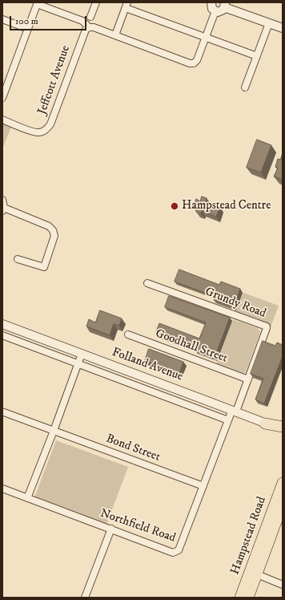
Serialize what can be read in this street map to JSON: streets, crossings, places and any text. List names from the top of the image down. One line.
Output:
{"streets":{"highway":["Hampstead Road"],"street":["Jeffcott Avenue","Grundy Road","Goodhall Street","Folland Avenue","Bond Street","Northfield Road"]},"crossings":[["Grundy Road","Goodhall Street"],["Grundy Road","Folland Avenue"],["Grundy Road","Northfield Road"],["Folland Avenue","Northfield Road"],["Bond Street","Northfield Road"]],"places":["Hampstead Centre"],"scale_bar":"100 m"}
